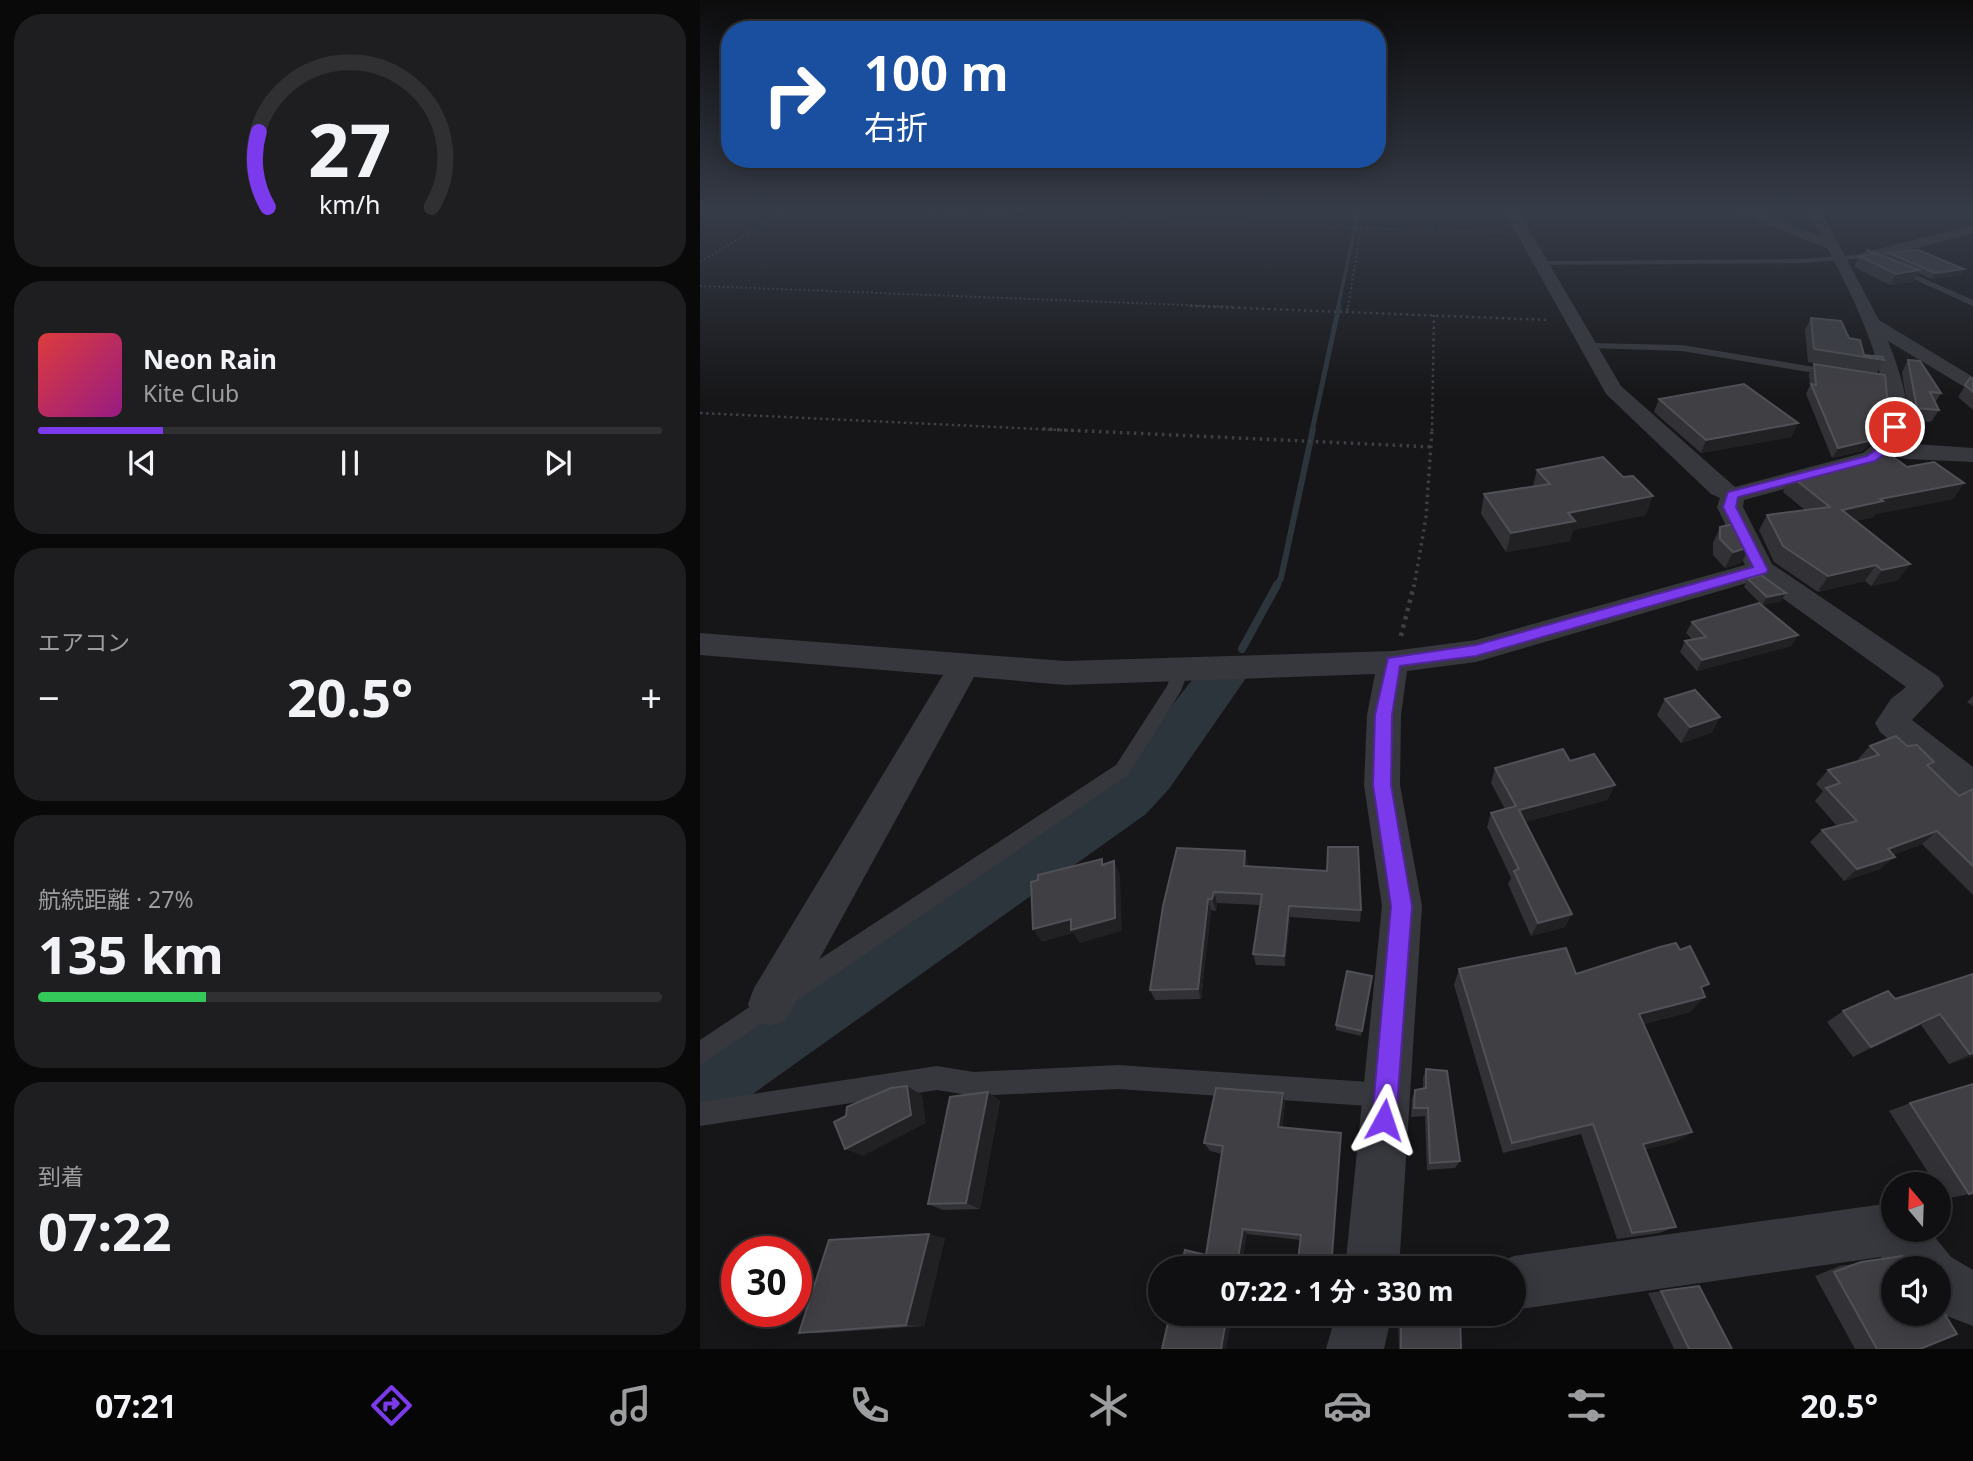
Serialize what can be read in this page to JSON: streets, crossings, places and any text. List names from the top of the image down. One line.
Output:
{"north":"top","page":{"turn":["100 m","右折"],"song":["Neon Rain","Kite Club"],"tile":["エアコン",["航続距離 · 27%","135 km"],["到着","07:22"]],"heat":["−","20.5°","+"],"limit":"30","trip":"07:22 · 1 分 · 330 m","tabs":["07:21","20.5°"],"gauge":["27","km/h"]}}
